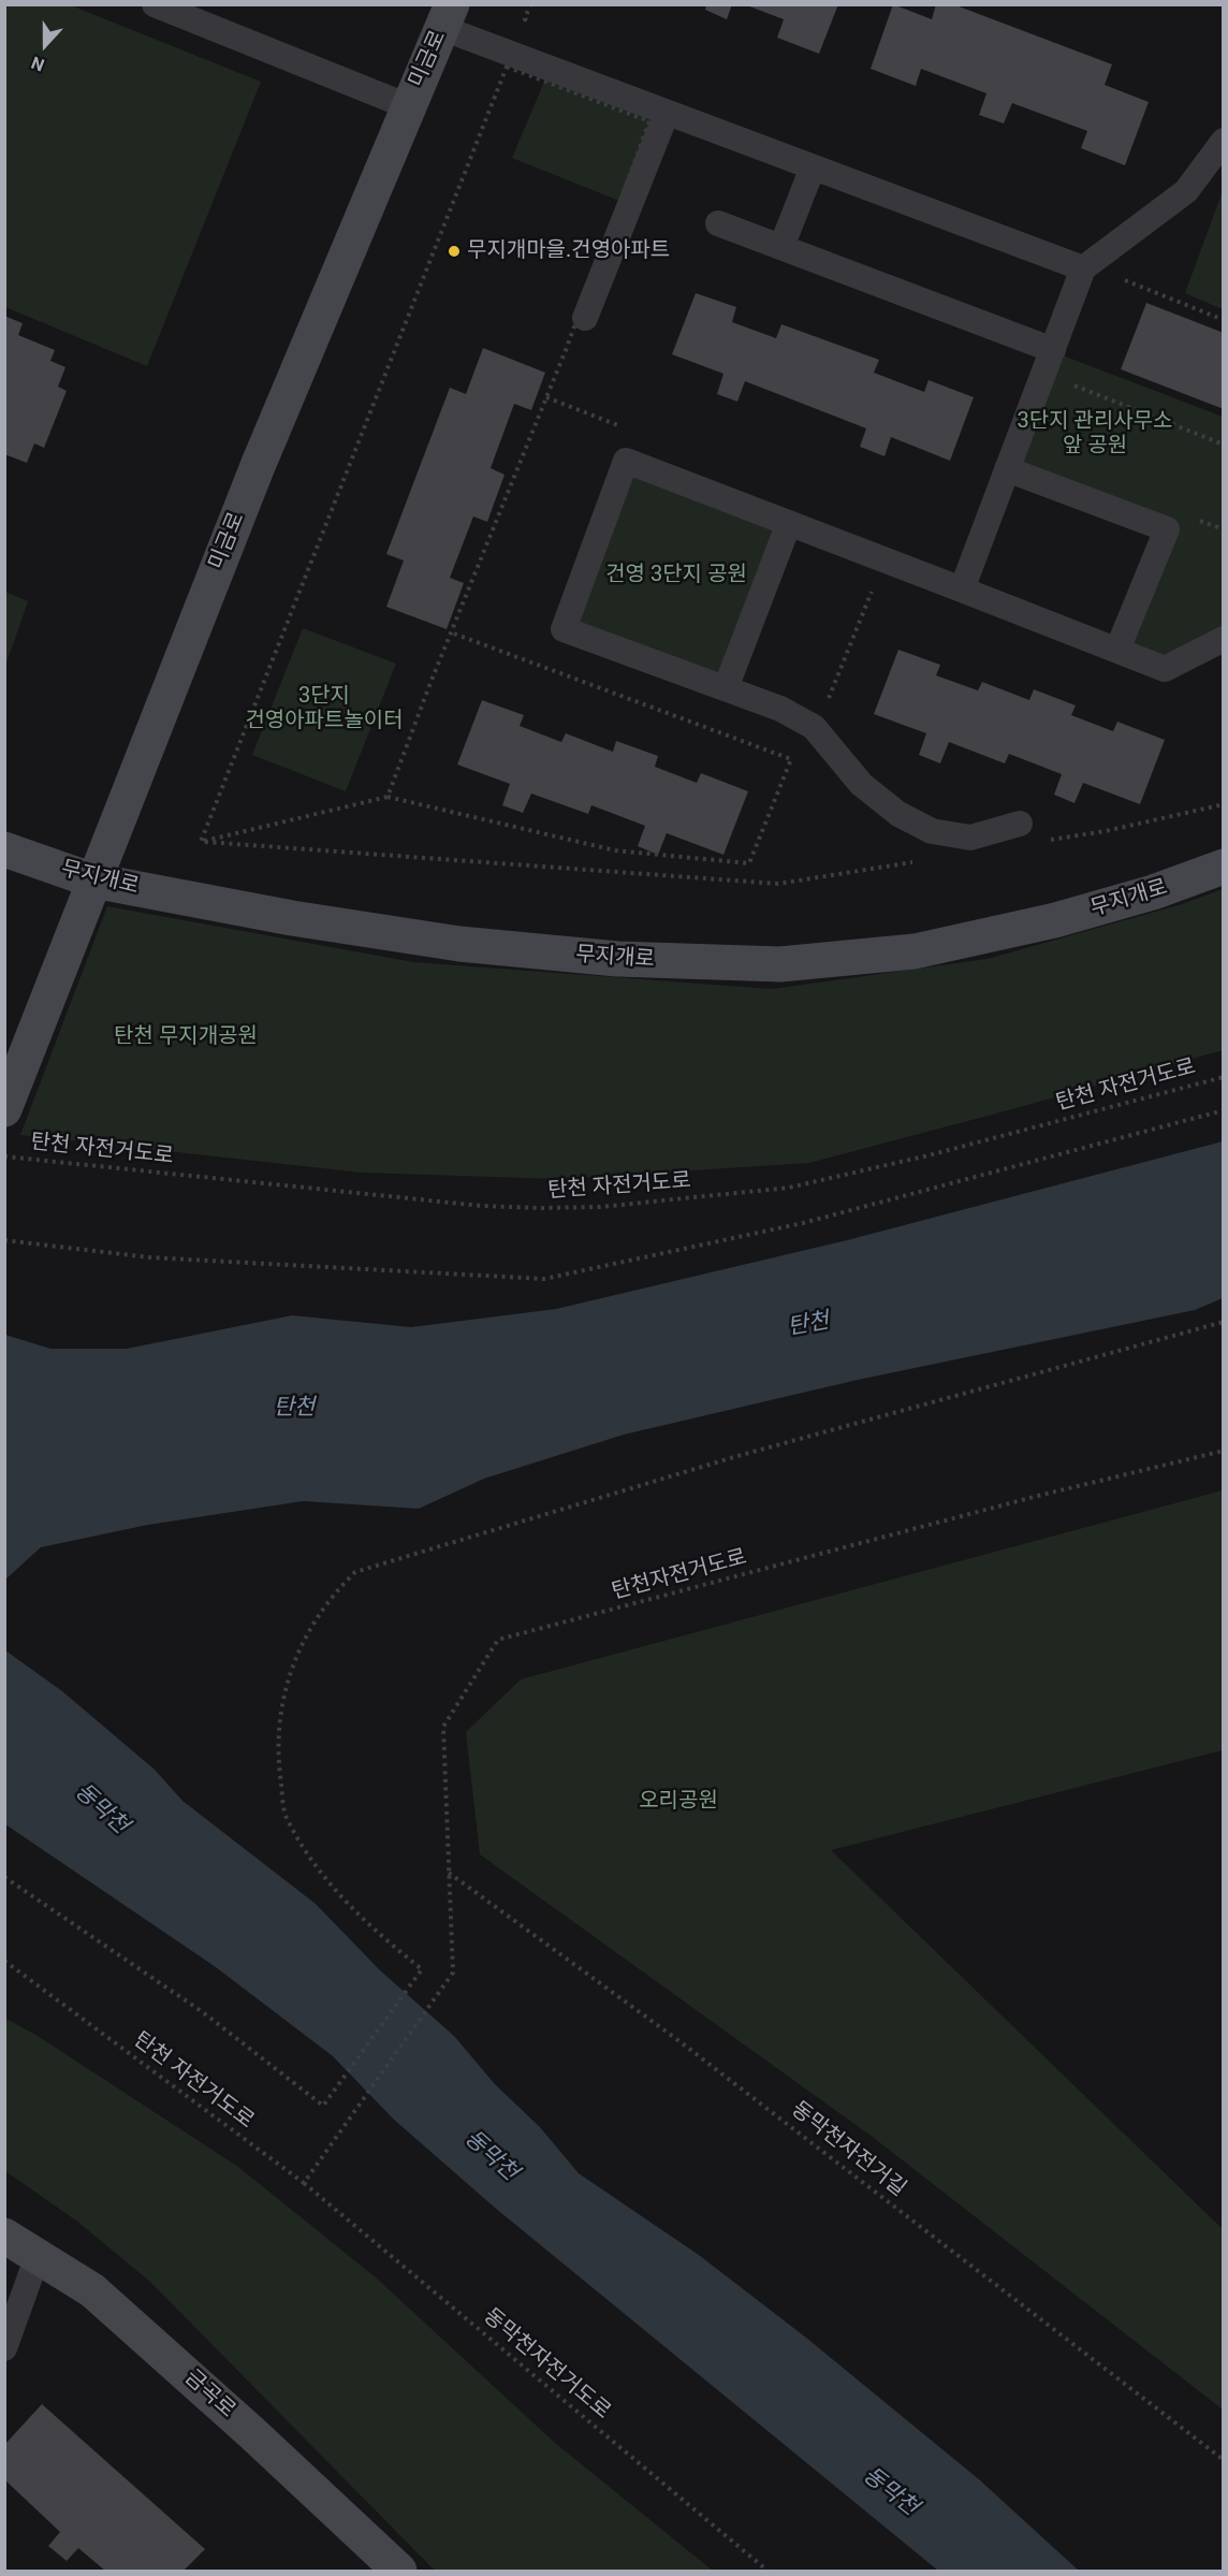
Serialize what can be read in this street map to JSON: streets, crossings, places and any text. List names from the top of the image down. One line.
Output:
{"streets":{"main road":["미금로","무지개로","금곡로"],"path":["탄천 자전거도로","탄천자전거도로","동막천자전거길","동막천자전거도로"]},"crossings":[["미금로","무지개로"],["탄천 자전거도로","탄천자전거도로"],["탄천 자전거도로","동막천자전거도로"],["탄천자전거도로","동막천자전거길"],["탄천자전거도로","동막천자전거도로"]],"water":["탄천","동막천"],"parks":["3단지 관리사무소 앞 공원","건영 3단지 공원","3단지 건영아파트놀이터","탄천 무지개공원","오리공원"],"places":["무지개마을.건영아파트"],"north":"bottom"}
